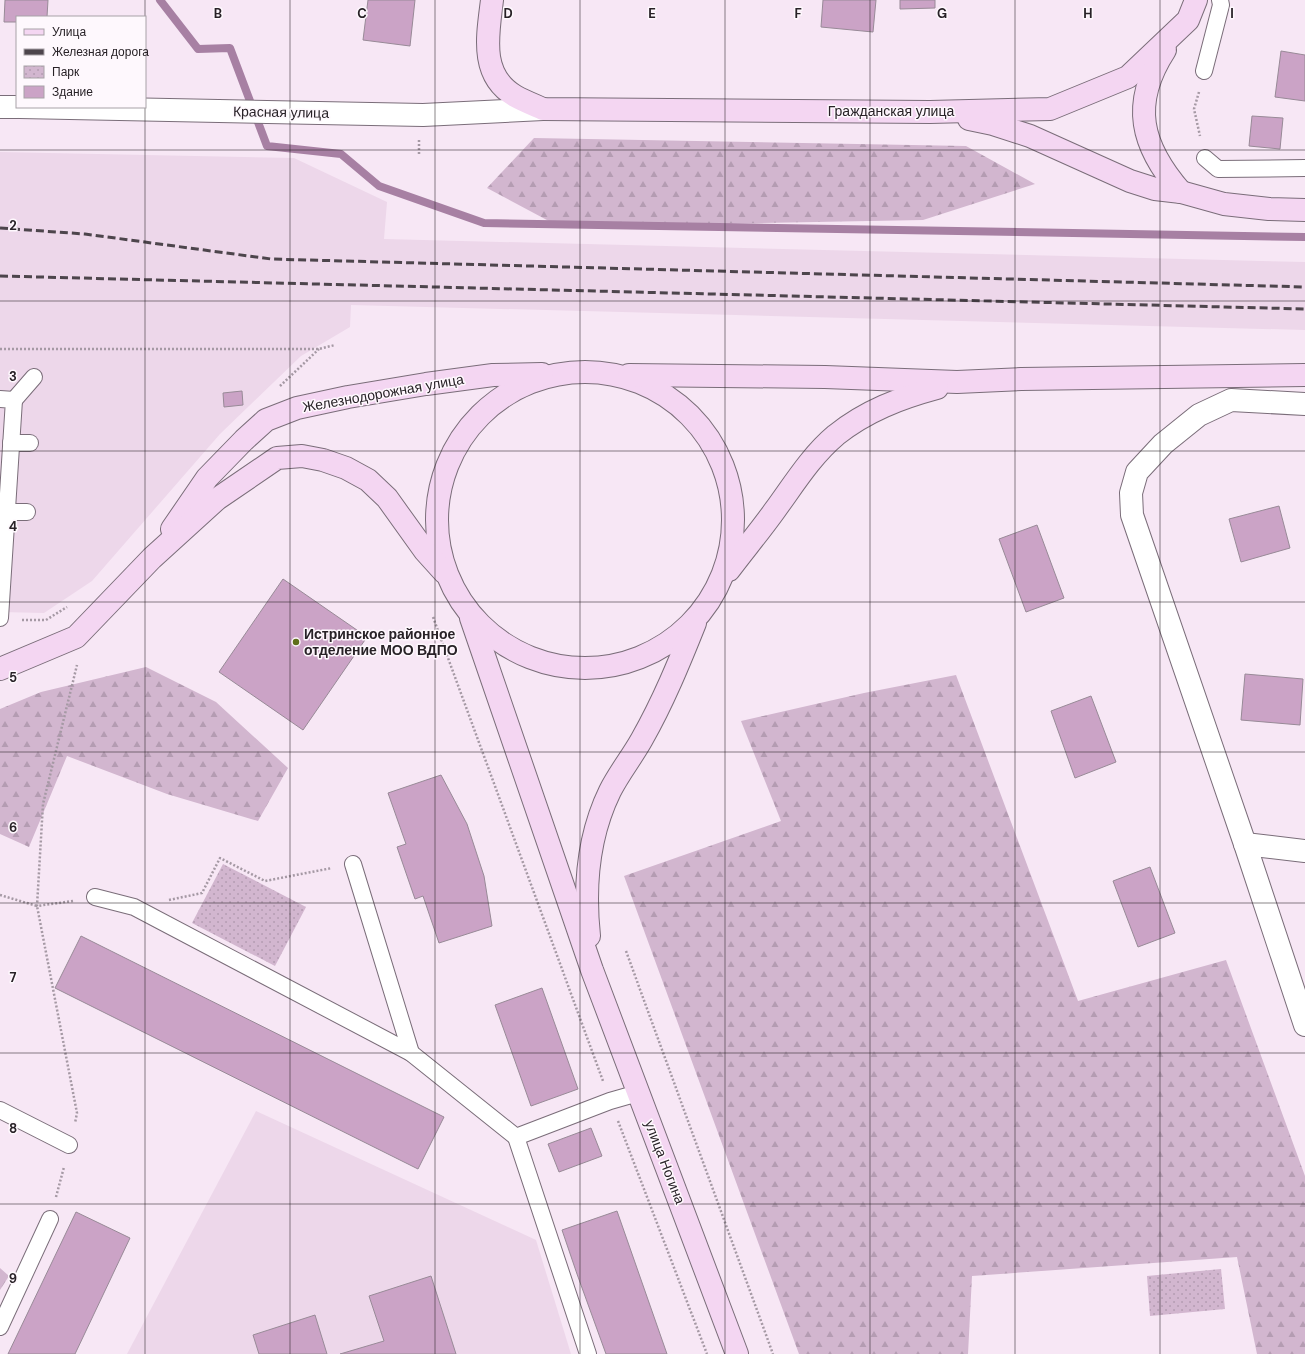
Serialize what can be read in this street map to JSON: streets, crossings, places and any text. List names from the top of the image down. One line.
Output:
{"streets":{"street":["Гражданская улица","Красная улица","Железнодорожная улица","улица Ногина"]},"crossings":[["Гражданская улица","Красная улица"]],"places":["Истринское районное отделение МОО ВДПО"],"legend":["Улица","Железная дорога","Парк","Здание"],"grid":{"columns":["B","C","D","E","F","G","H","I"],"rows":["2","3","4","5","6","7","8","9"]}}
